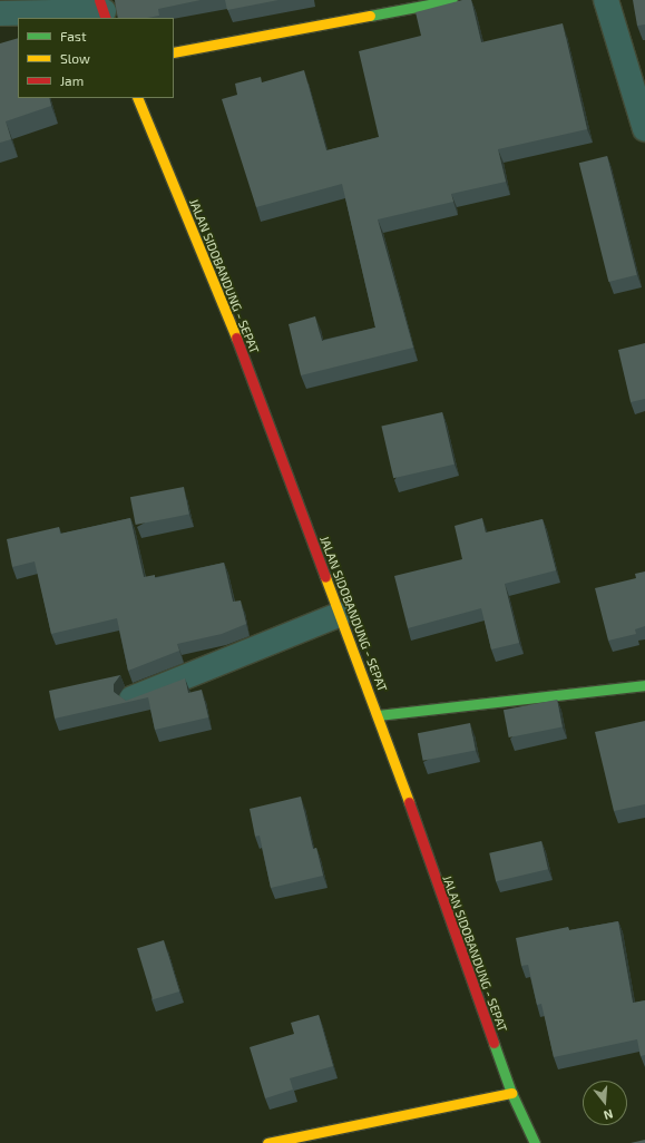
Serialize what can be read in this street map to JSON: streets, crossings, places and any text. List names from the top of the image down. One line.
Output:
{"streets":{"street":["JALAN SIDOBANDUNG - SEPAT"]},"legend":["Fast","Slow","Jam"],"north":"bottom"}
